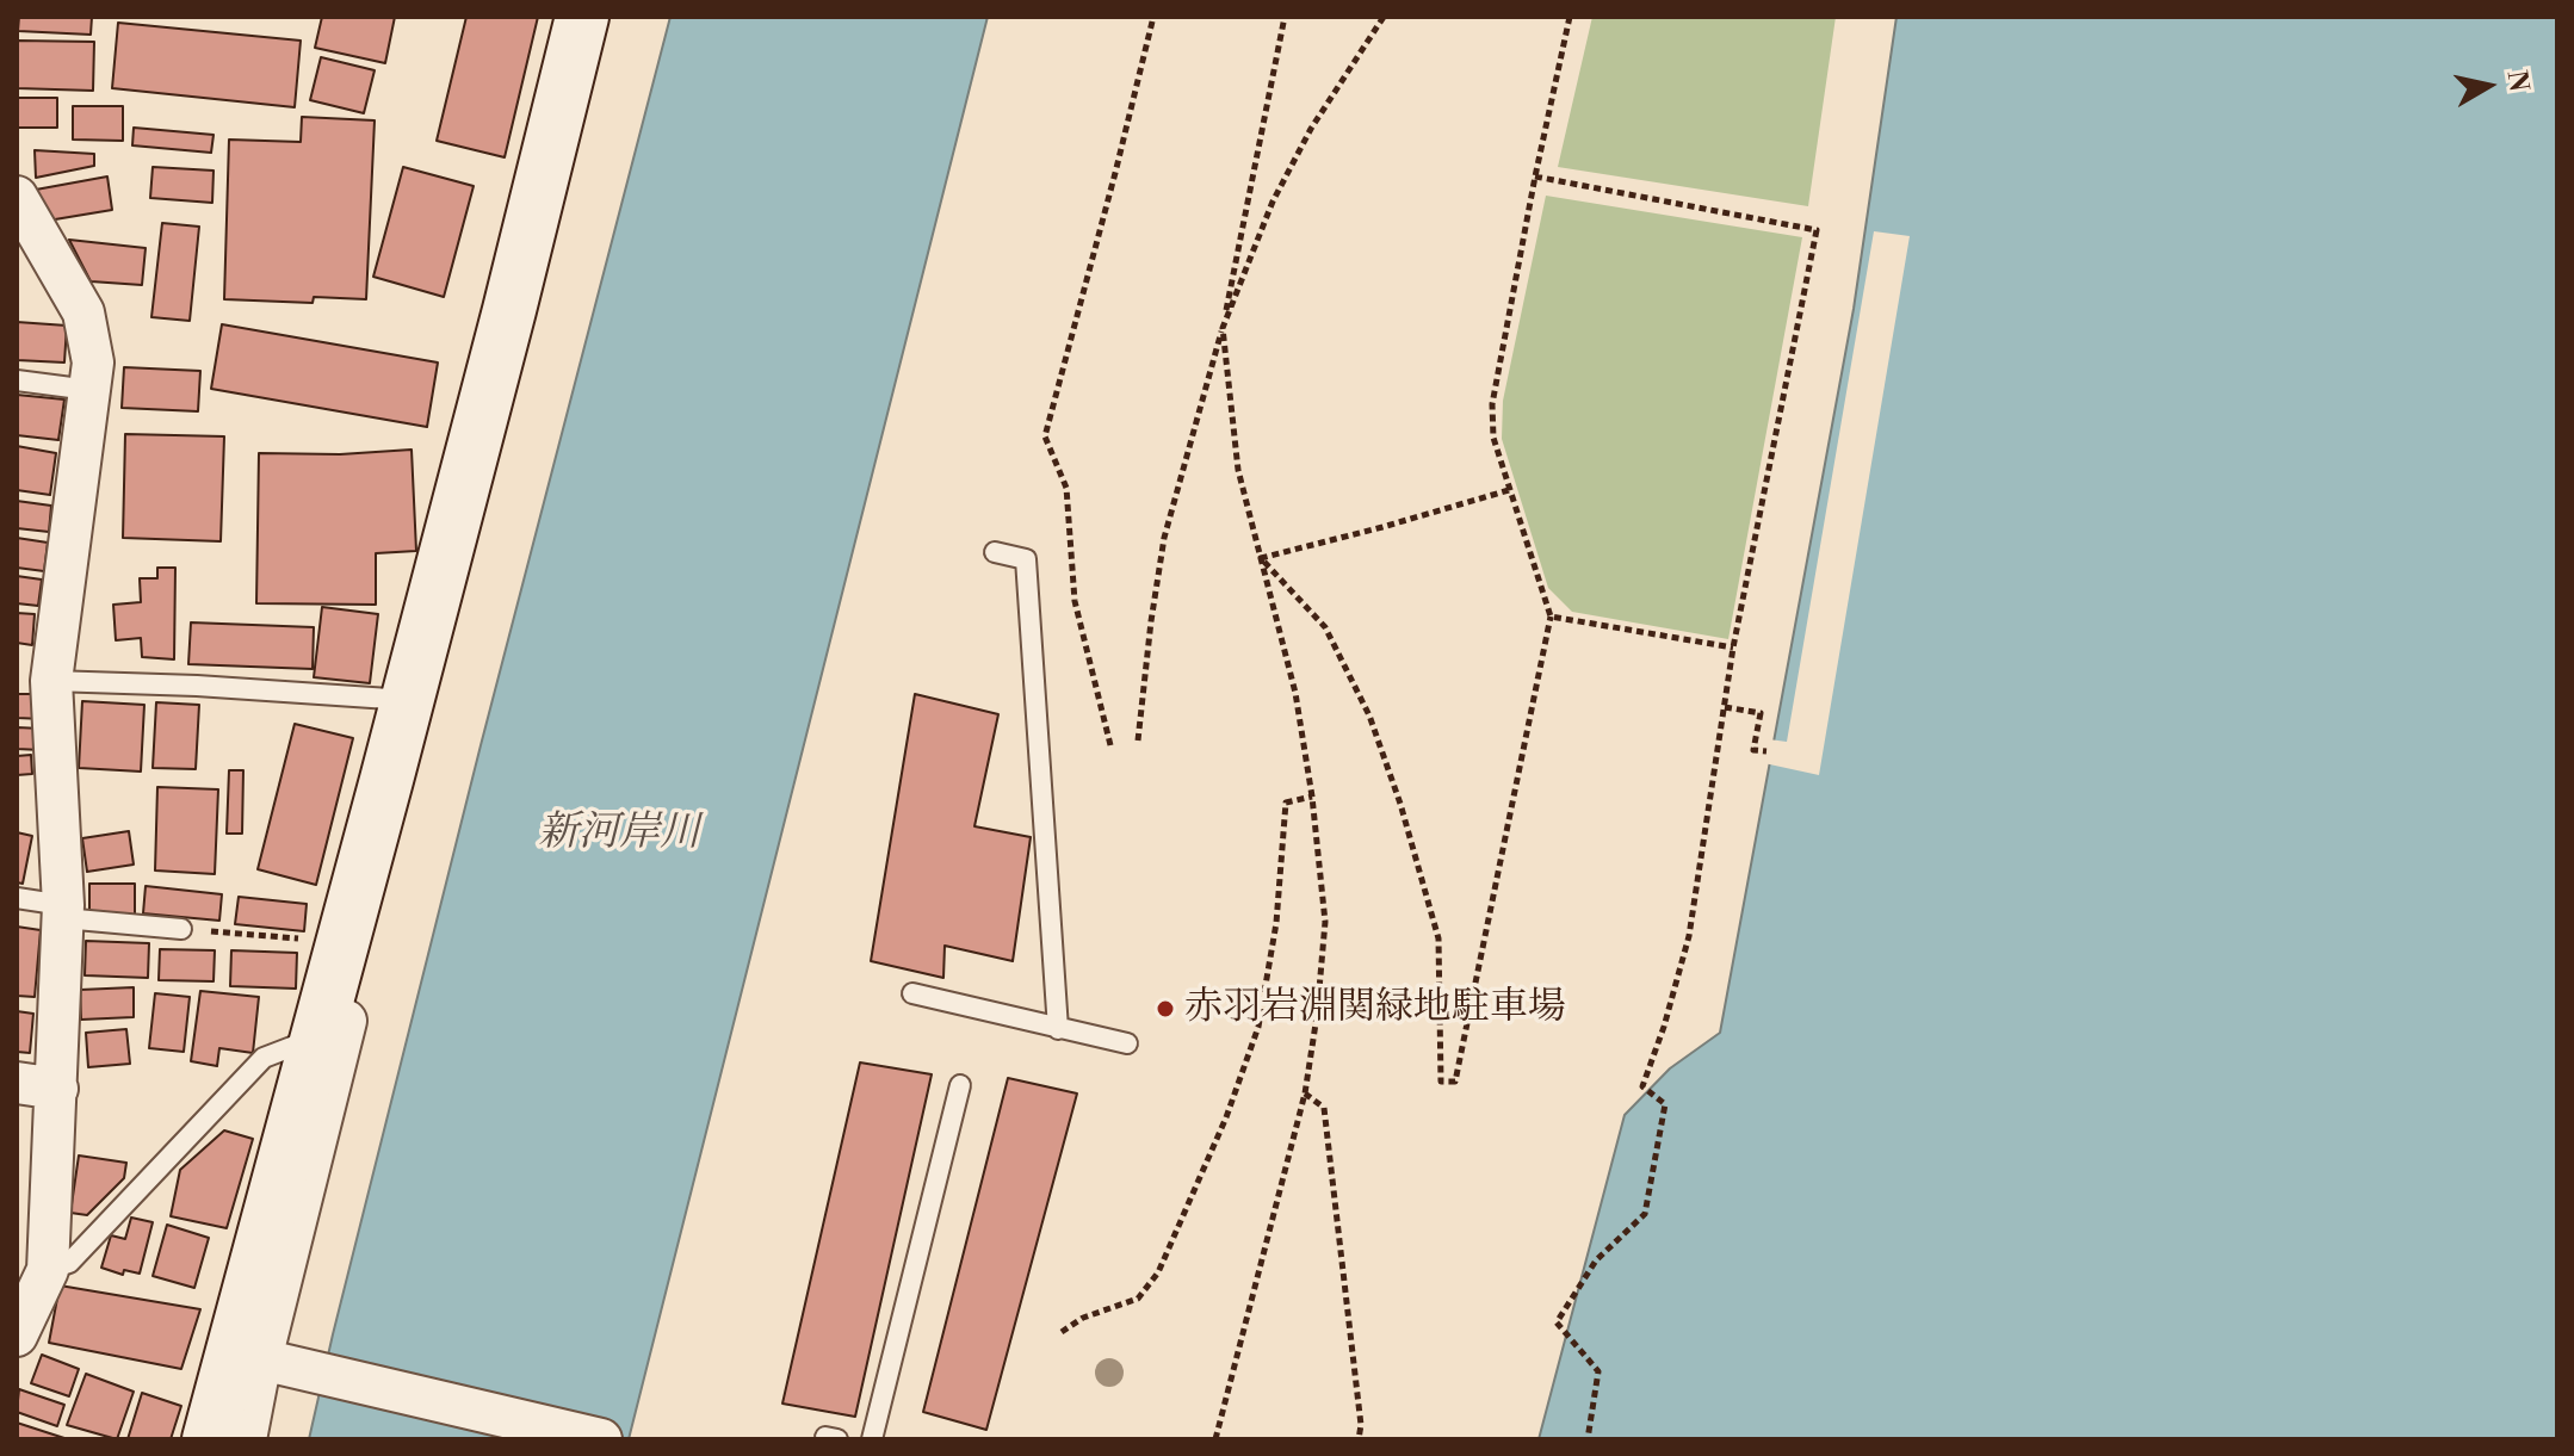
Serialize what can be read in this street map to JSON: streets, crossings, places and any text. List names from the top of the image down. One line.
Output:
{"water":["新河岸川"],"places":["赤羽岩淵関緑地駐車場"],"north":"right"}
